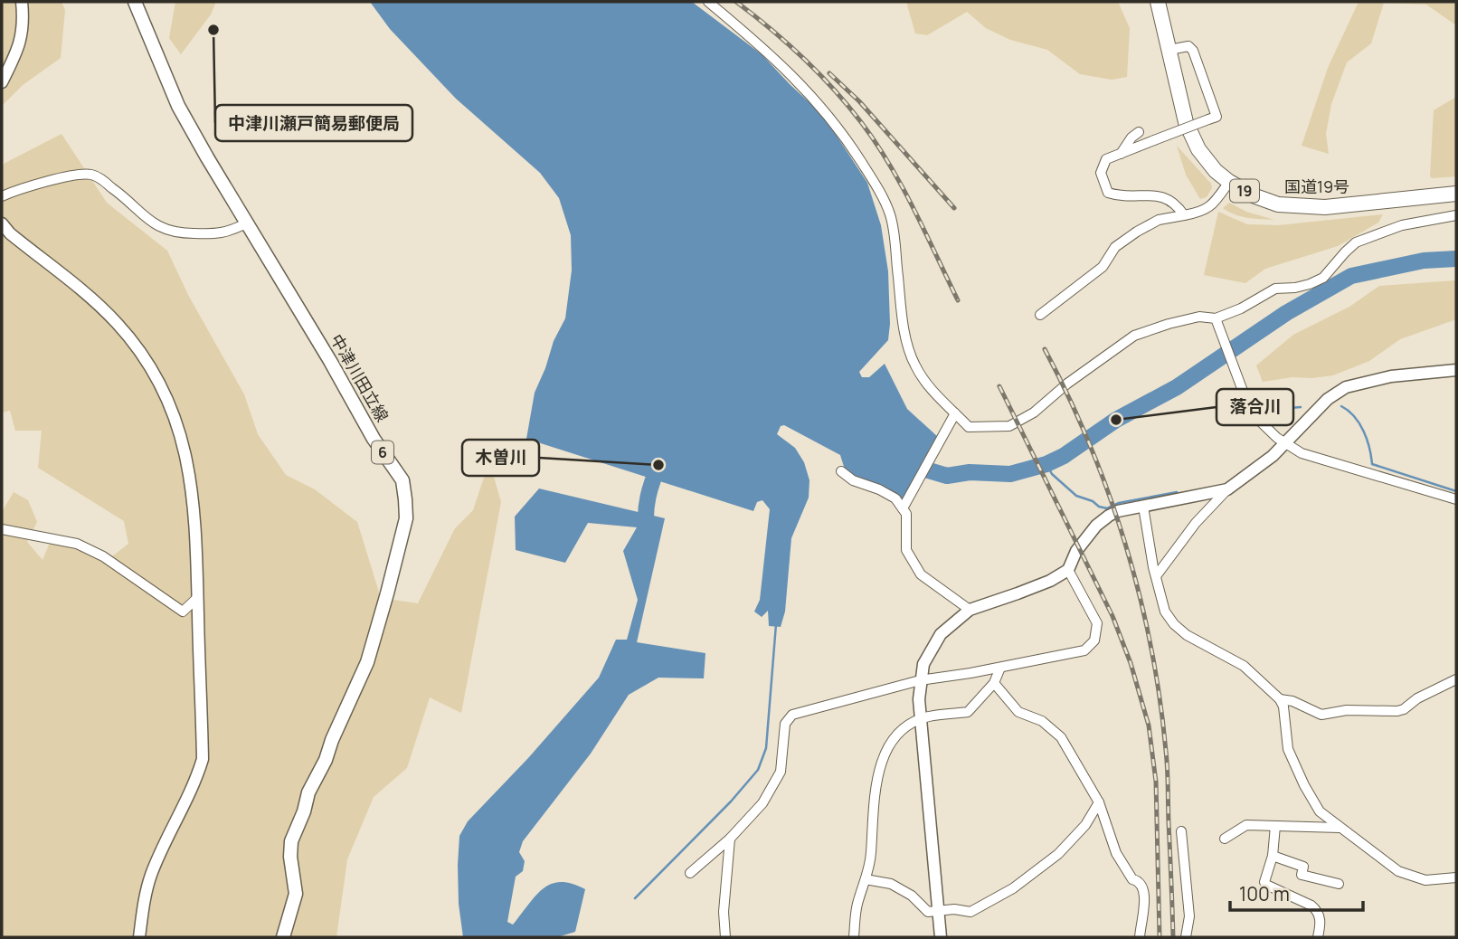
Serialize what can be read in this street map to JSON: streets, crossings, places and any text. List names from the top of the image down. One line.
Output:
{"streets":{"highway":["国道19号","19"],"main road":["中津川田立線","6"]},"places":["中津川瀬戸簡易郵便局","落合川","木曽川"],"scale_bar":"100 m"}
